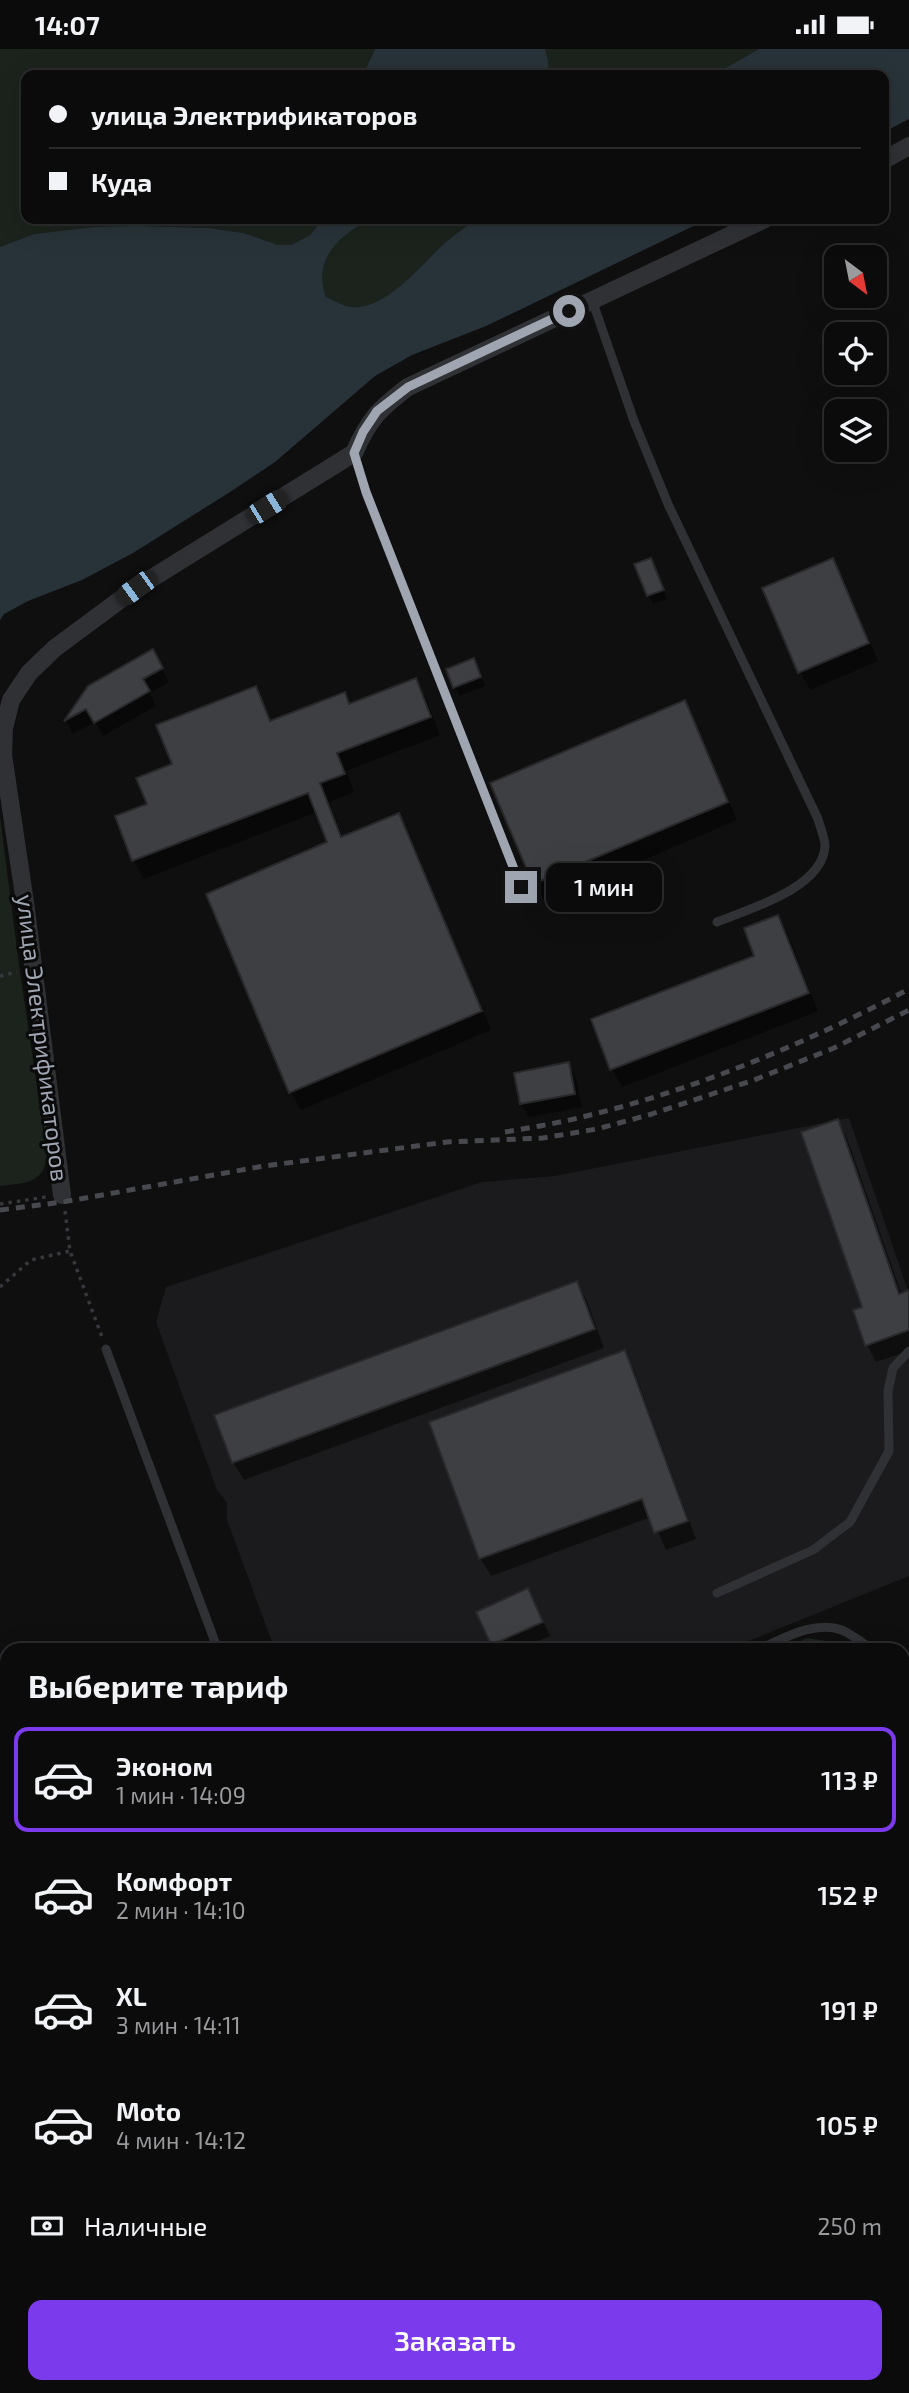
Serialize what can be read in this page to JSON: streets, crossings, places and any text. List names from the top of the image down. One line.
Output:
{"streets":{"street":["улица Электрификаторов"]},"north":"bottom right","page":{"status":"14:07","banner":["улица Электрификаторов","Куда"],"bubble":"1 мин","heading":"Выберите тариф","list":[{"name":"Эконом","note":"1 мин · 14:09","value":"113 ₽"},{"name":"Комфорт","note":"2 мин · 14:10","value":"152 ₽"},{"name":"XL","note":"3 мин · 14:11","value":"191 ₽"},{"name":"Moto","note":"4 мин · 14:12","value":"105 ₽"}],"pay":["Наличные","250 m"],"buttons":"Заказать"}}
